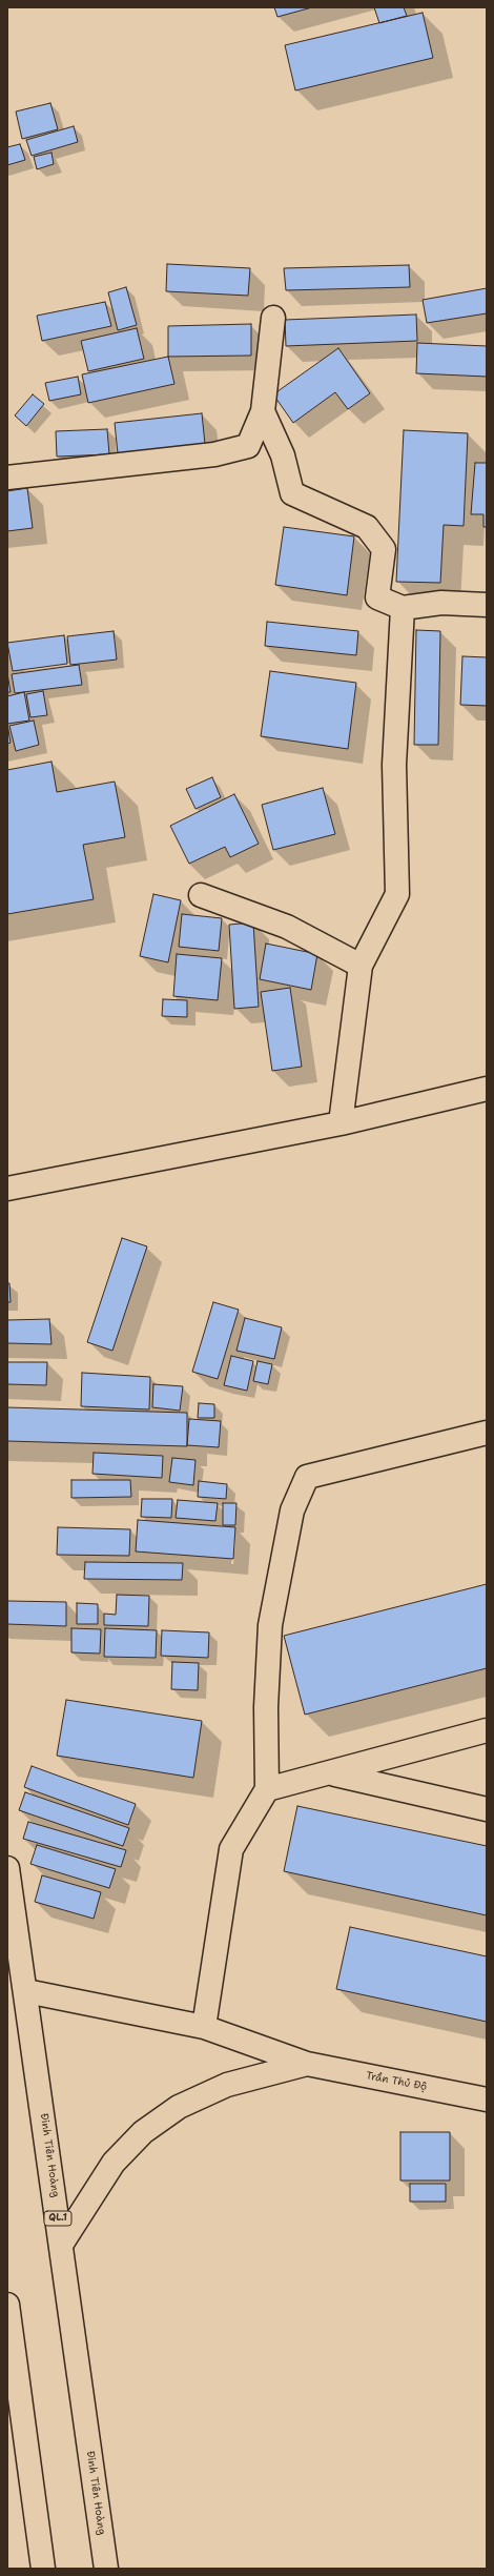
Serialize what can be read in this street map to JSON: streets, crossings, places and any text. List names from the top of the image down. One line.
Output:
{"streets":{"main road":["Trần Thủ Độ","Đinh Tiên Hoàng","QL.1"]},"crossings":[["Trần Thủ Độ","Đinh Tiên Hoàng"]]}
